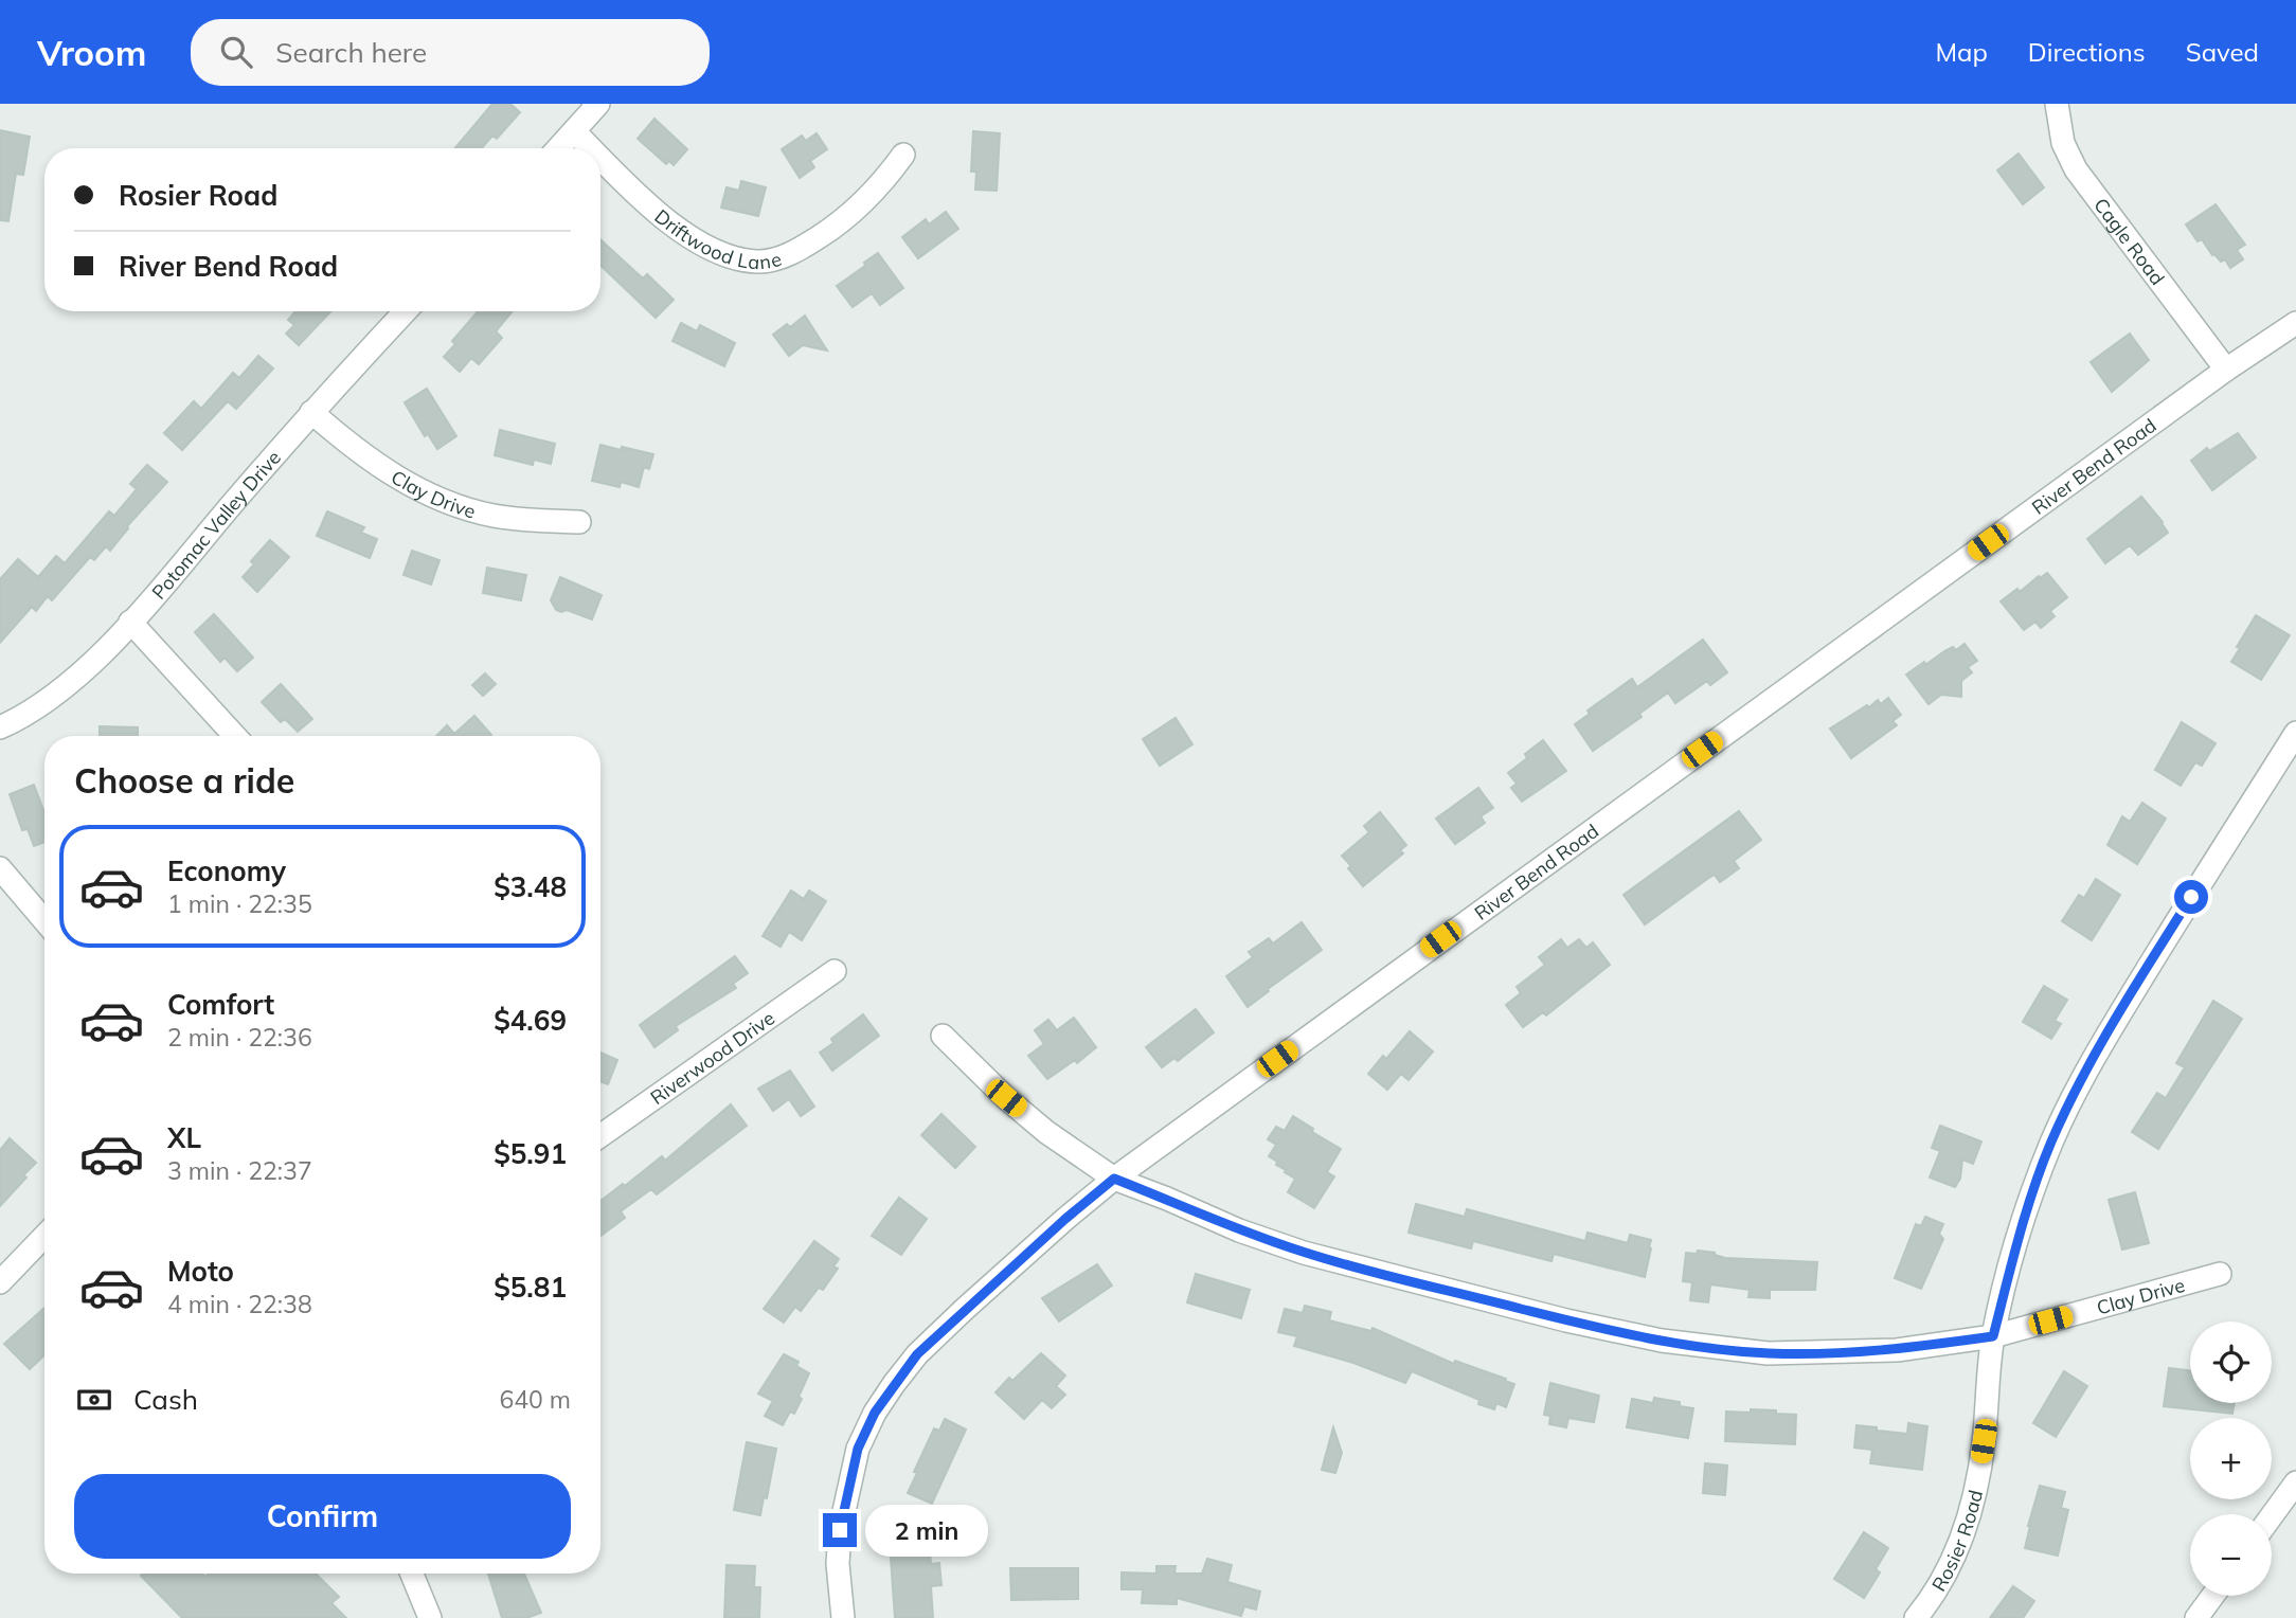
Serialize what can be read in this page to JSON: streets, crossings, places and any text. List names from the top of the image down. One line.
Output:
{"streets":{"street":["Driftwood Lane","Cagle Road","River Bend Road","Clay Drive","Potomac Valley Drive","Riverwood Drive","Rosier Road"]},"crossings":[["Cagle Road","River Bend Road"],["River Bend Road","Clay Drive"],["Clay Drive","Potomac Valley Drive"],["Clay Drive","Rosier Road"]],"page":{"header":"Vroom","search":"Search here","nav":["Map","Directions","Saved"],"banner":["Rosier Road","River Bend Road"],"heading":"Choose a ride","list":[{"name":"Economy","note":"1 min · 22:35","value":"$3.48"},{"name":"Comfort","note":"2 min · 22:36","value":"$4.69"},{"name":"XL","note":"3 min · 22:37","value":"$5.91"},{"name":"Moto","note":"4 min · 22:38","value":"$5.81"}],"map_buttons":["+","−"],"pay":["Cash","640 m"],"buttons":"Confirm","bubble":"2 min"}}
